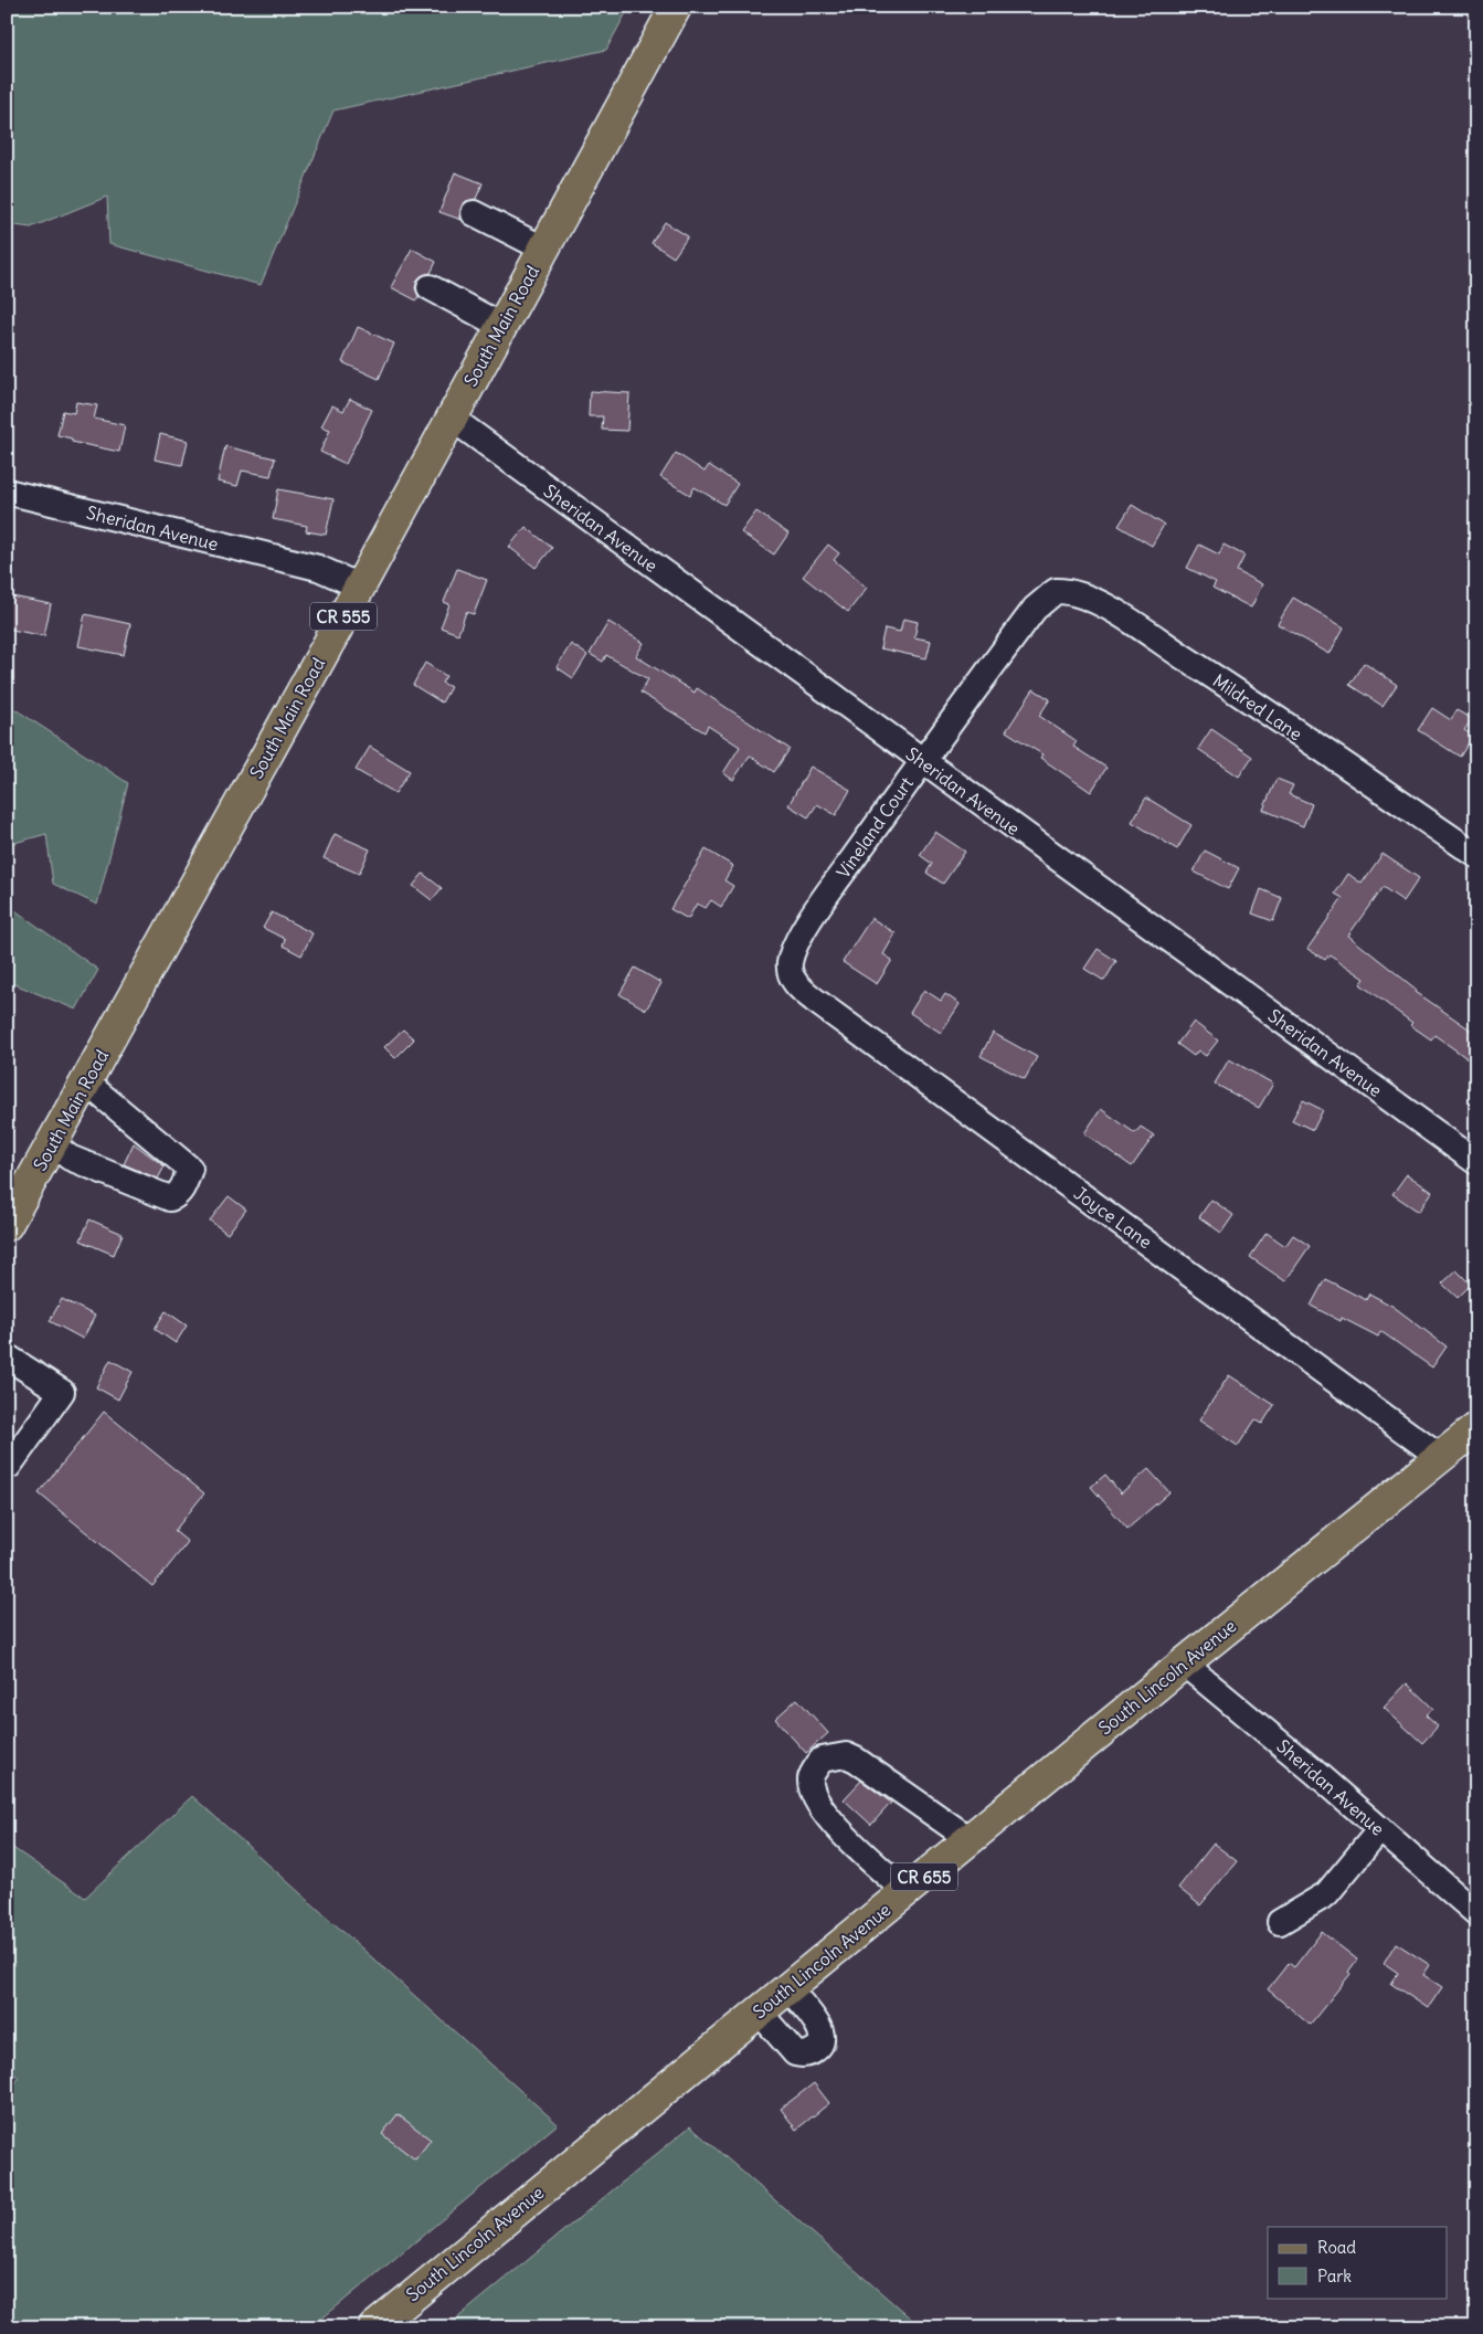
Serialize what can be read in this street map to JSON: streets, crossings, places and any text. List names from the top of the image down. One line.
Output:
{"streets":{"main road":["South Main Road","CR 555","South Lincoln Avenue","CR 655"],"street":["Sheridan Avenue","Mildred Lane","Vineland Court","Joyce Lane"]},"crossings":[["South Main Road","Sheridan Avenue"],["Sheridan Avenue","Vineland Court"],["Sheridan Avenue","South Lincoln Avenue"],["Mildred Lane","Vineland Court"],["Vineland Court","Joyce Lane"],["Joyce Lane","South Lincoln Avenue"]],"legend":["Road","Park"]}
